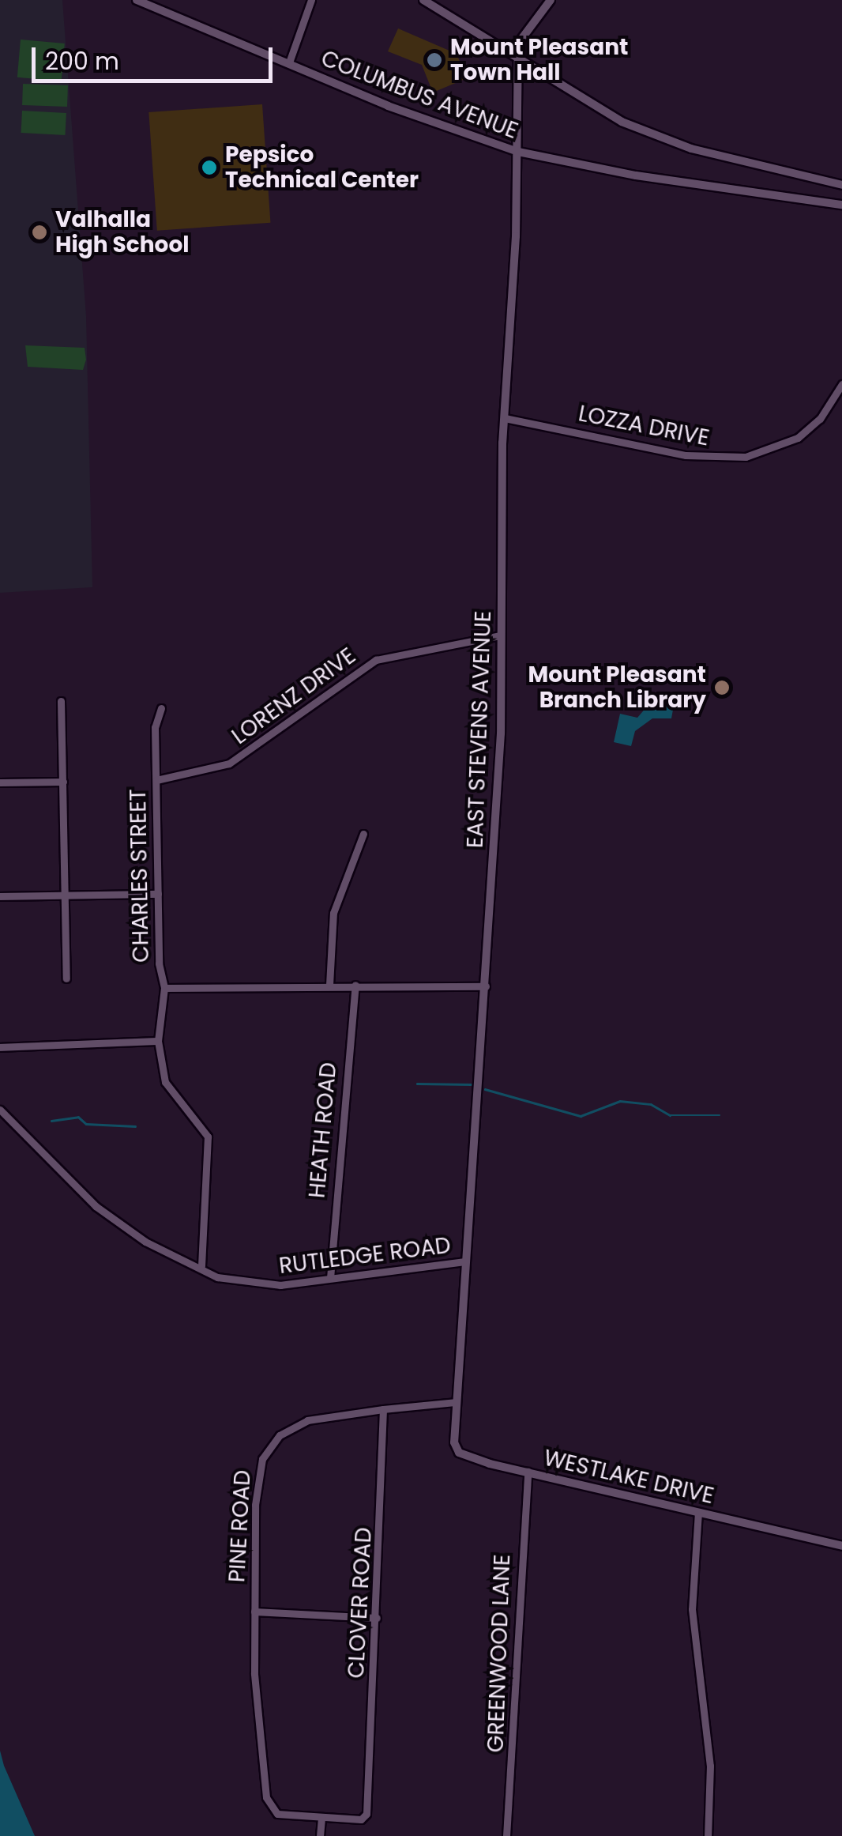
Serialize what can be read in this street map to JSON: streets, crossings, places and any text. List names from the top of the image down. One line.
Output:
{"streets":{"street":["COLUMBUS AVENUE","LOZZA DRIVE","LORENZ DRIVE","EAST STEVENS AVENUE","CHARLES STREET","HEATH ROAD","RUTLEDGE ROAD","WESTLAKE DRIVE","PINE ROAD","CLOVER ROAD","GREENWOOD LANE"]},"crossings":[["COLUMBUS AVENUE","EAST STEVENS AVENUE"],["LOZZA DRIVE","EAST STEVENS AVENUE"],["LORENZ DRIVE","EAST STEVENS AVENUE"],["LORENZ DRIVE","CHARLES STREET"],["EAST STEVENS AVENUE","RUTLEDGE ROAD"],["EAST STEVENS AVENUE","WESTLAKE DRIVE"],["EAST STEVENS AVENUE","PINE ROAD"],["CHARLES STREET","RUTLEDGE ROAD"],["HEATH ROAD","RUTLEDGE ROAD"],["WESTLAKE DRIVE","PINE ROAD"],["WESTLAKE DRIVE","GREENWOOD LANE"],["PINE ROAD","CLOVER ROAD"]],"places":["Mount Pleasant Town Hall","Pepsico Technical Center","Valhalla High School","Mount Pleasant Branch Library"],"scale_bar":"200 m"}
